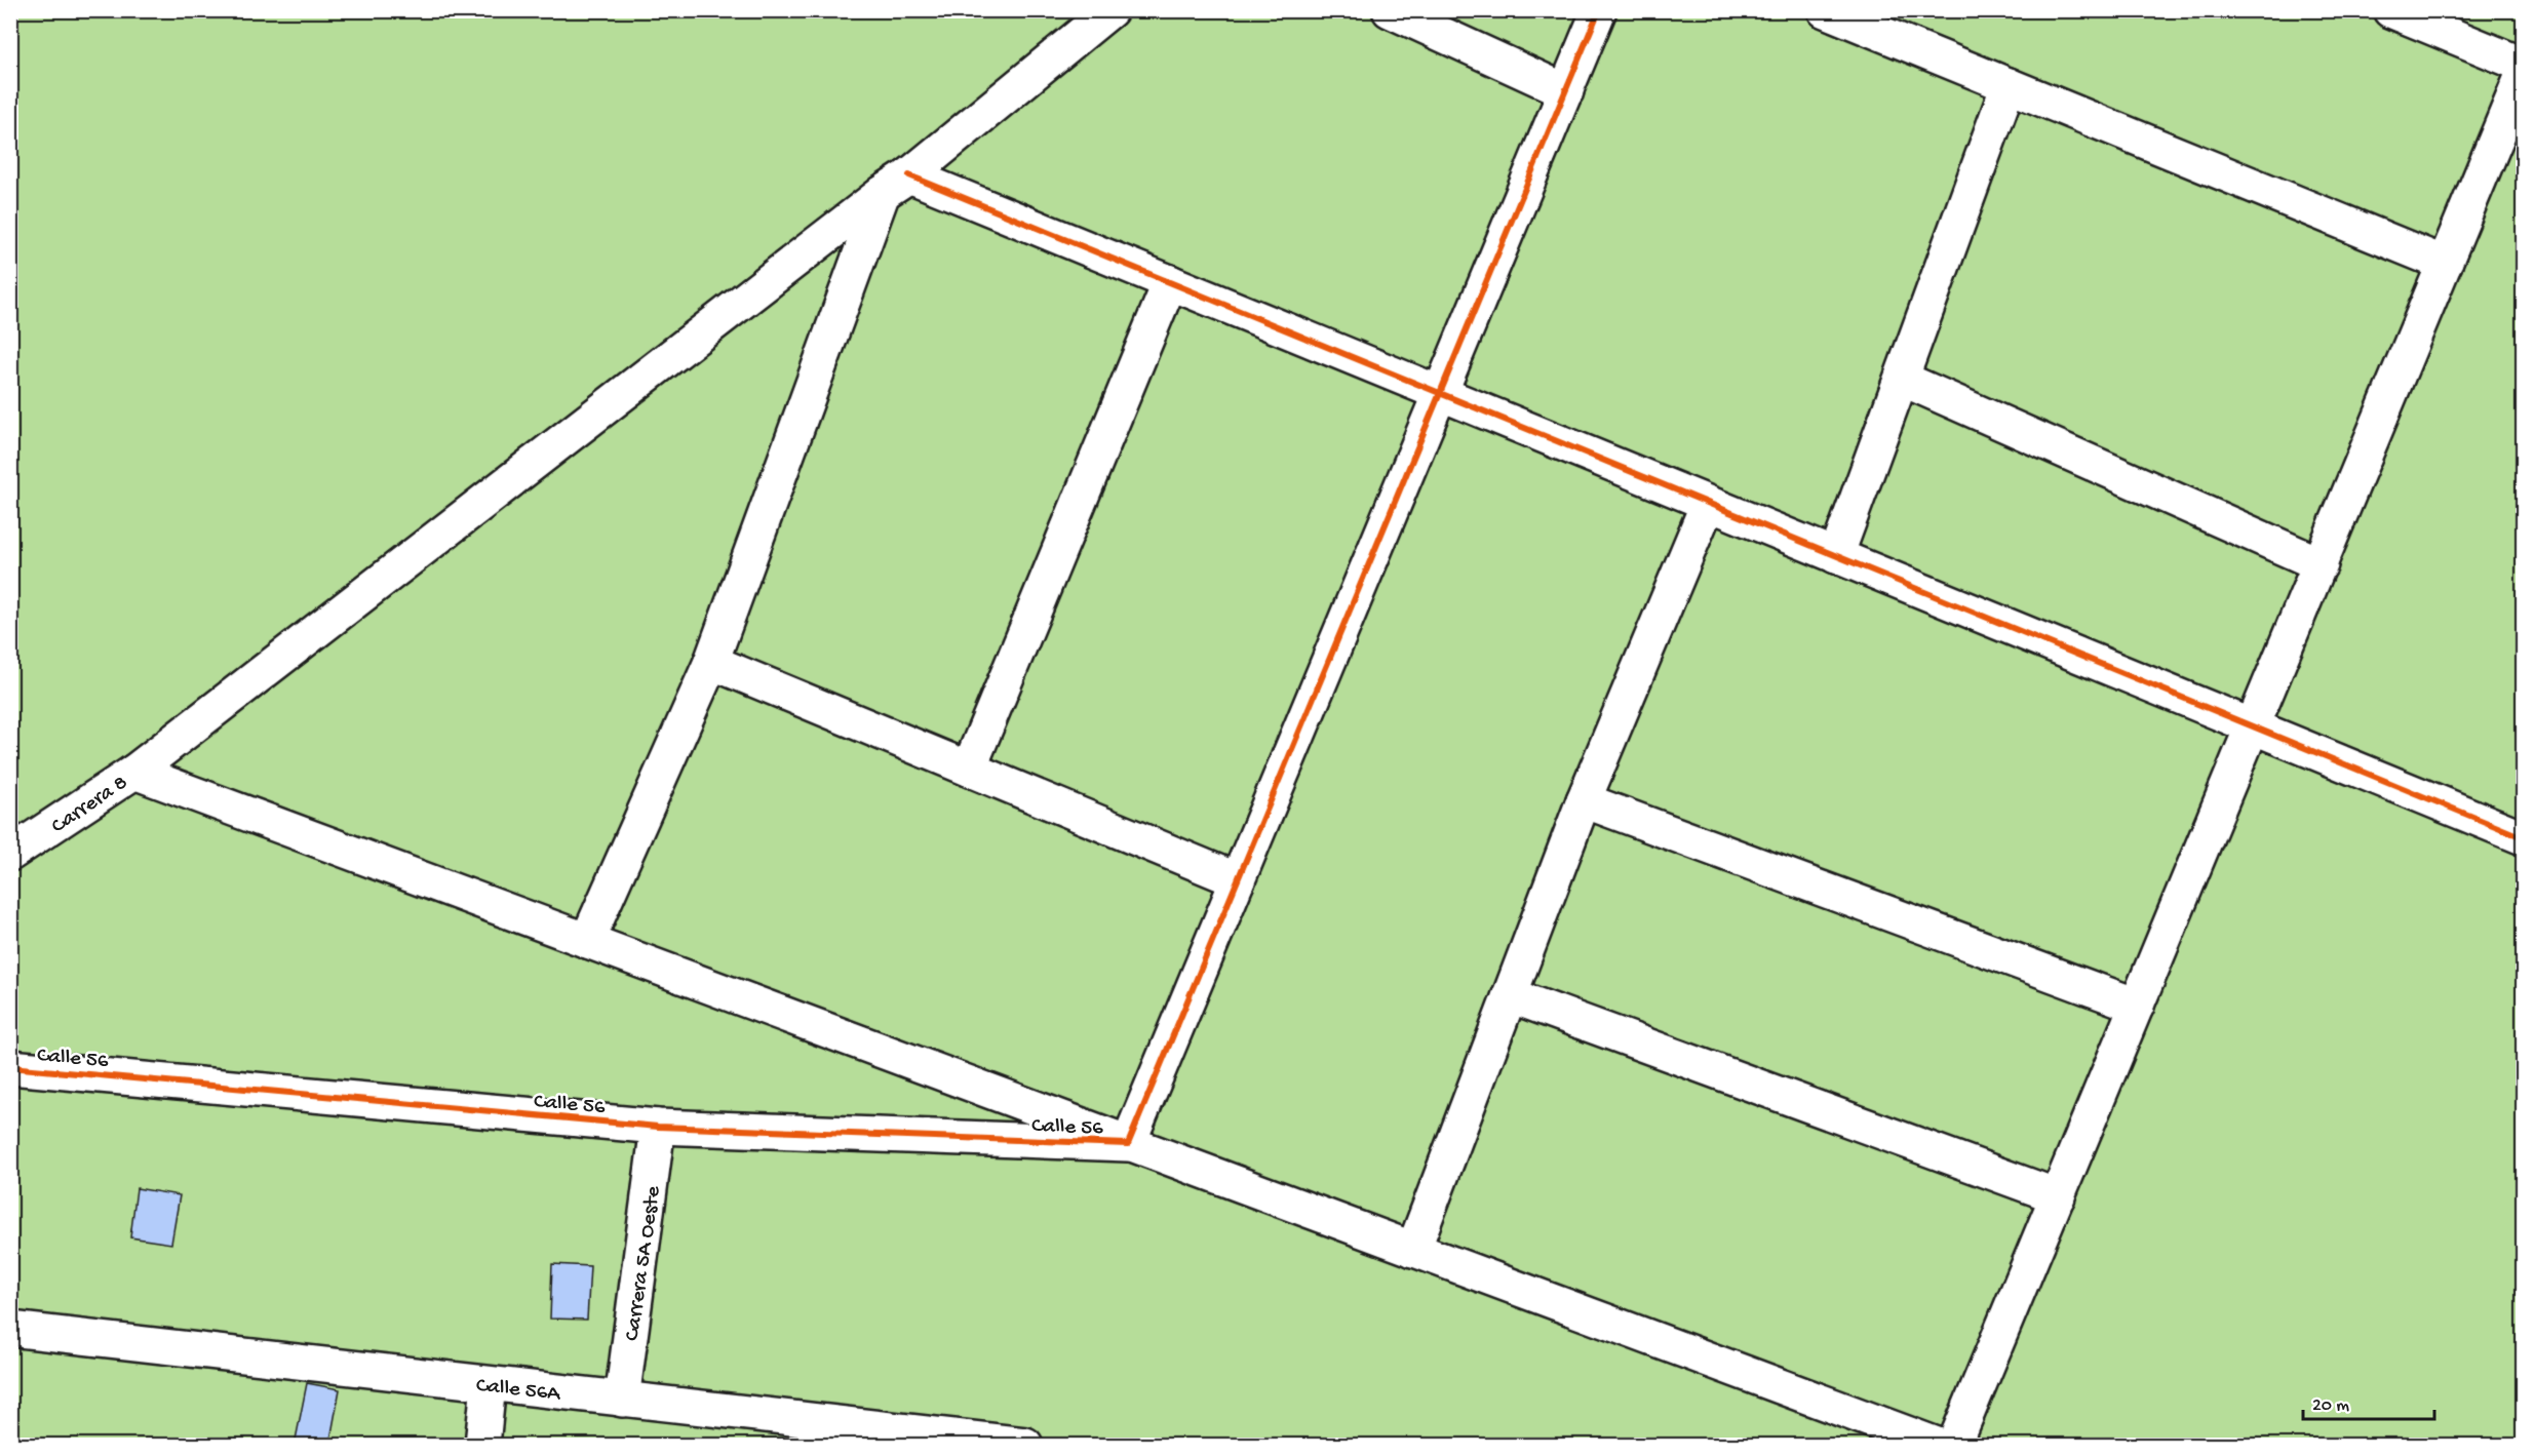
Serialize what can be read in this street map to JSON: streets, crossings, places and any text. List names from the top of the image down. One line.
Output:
{"streets":{"street":["Carrera 8","Calle 56","Carrera 5A Oeste","Calle 56A"]},"crossings":[["Calle 56","Carrera 5A Oeste"],["Carrera 5A Oeste","Calle 56A"]],"scale_bar":"20 m"}
